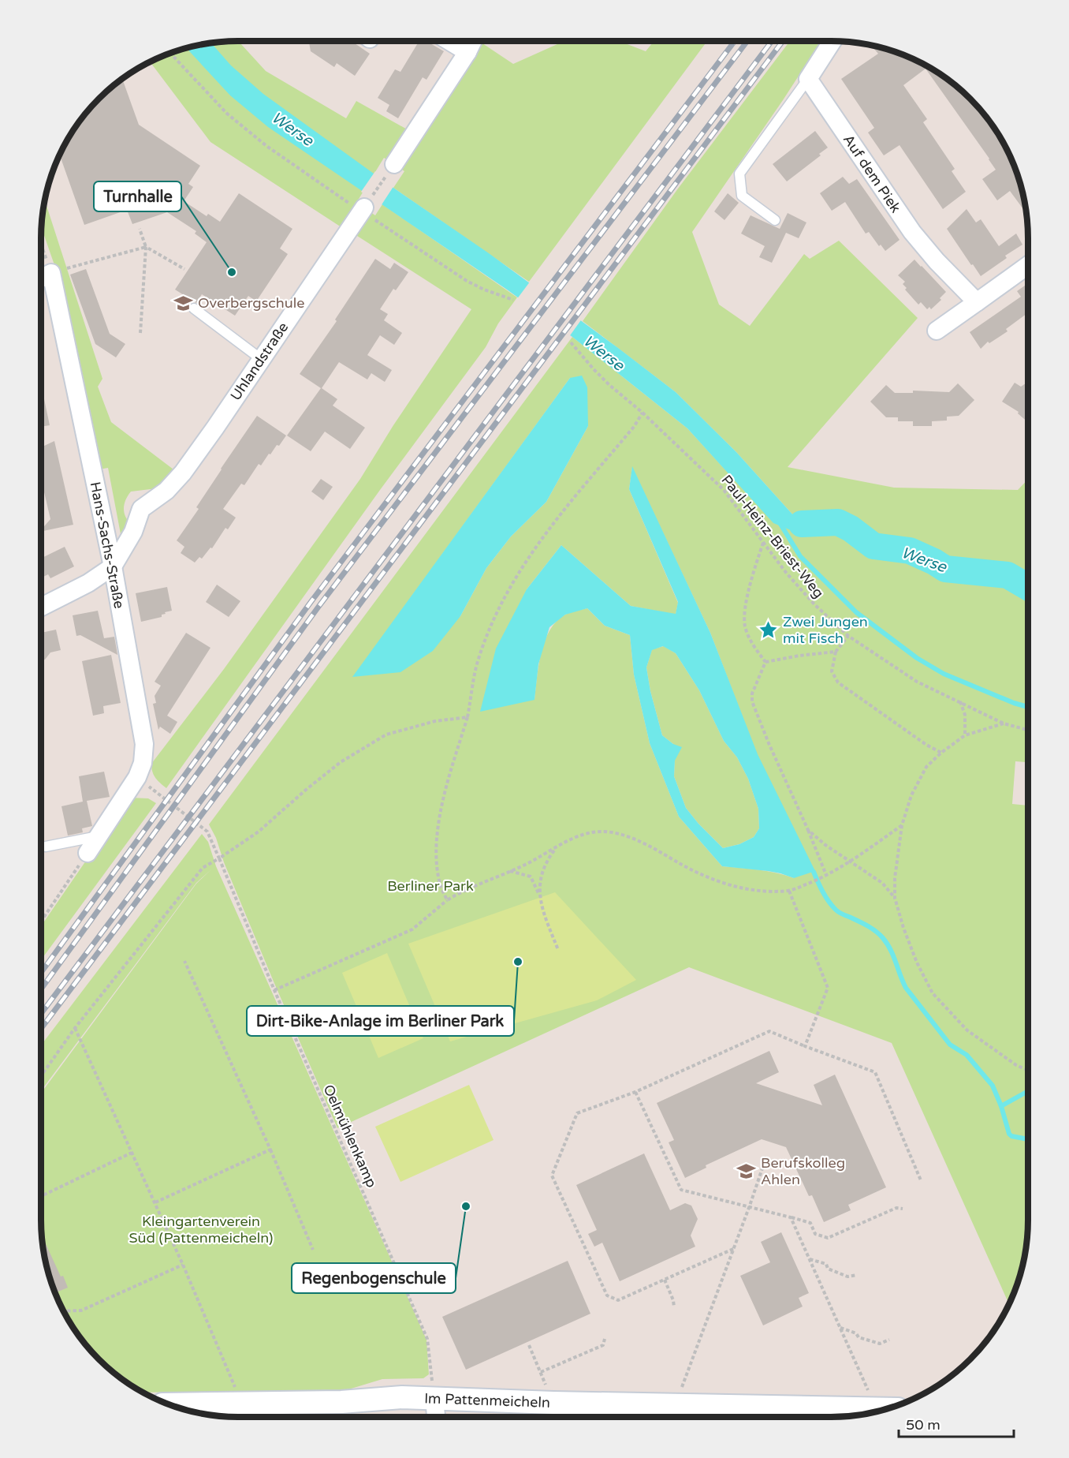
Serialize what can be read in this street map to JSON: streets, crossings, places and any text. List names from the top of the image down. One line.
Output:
{"streets":{"street":["Auf dem Piek","Uhlandstraße","Hans-Sachs-Straße","Im Pattenmeicheln"],"path":["Paul-Heinz-Briest-Weg","Oelmühlenkamp"]},"crossings":[["Uhlandstraße","Hans-Sachs-Straße"],["Hans-Sachs-Straße","Oelmühlenkamp"],["Oelmühlenkamp","Im Pattenmeicheln"]],"water":["Werse"],"parks":["Berliner Park","Kleingartenverein Süd (Pattenmeicheln)"],"places":{"other":["Turnhalle","Dirt-Bike-Anlage im Berliner Park","Regenbogenschule"],"school or university":["Overbergschule","Berufskolleg Ahlen"],"place":["Zwei Jungen mit Fisch"]},"scale_bar":"50 m"}
